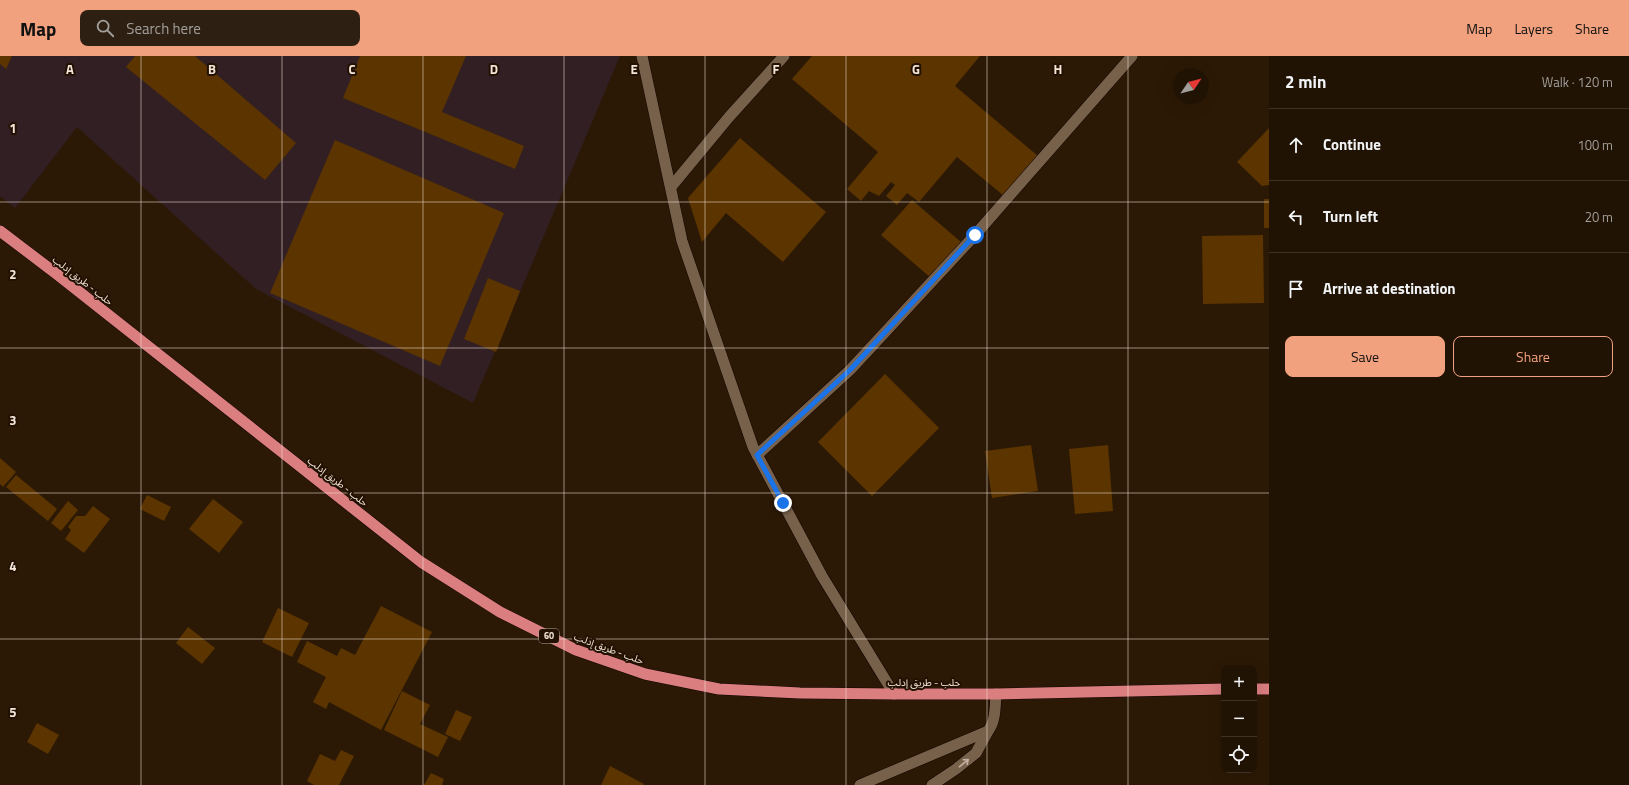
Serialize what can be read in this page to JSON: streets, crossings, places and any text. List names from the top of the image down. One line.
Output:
{"streets":{"highway":["حلب - طريق إدلب","60"]},"north":"top right","page":{"header":"Map","search":"Search here","nav":["Map","Layers","Share"],"heading":["2 min","Walk · 120 m"],"list":[["Continue","100 m"],["Turn left","20 m"],"Arrive at destination"],"buttons":["Save","Share"],"map_buttons":["+","−"]},"grid":{"columns":["A","B","C","D","E","F","G","H"],"rows":["1","2","3","4","5"]}}
